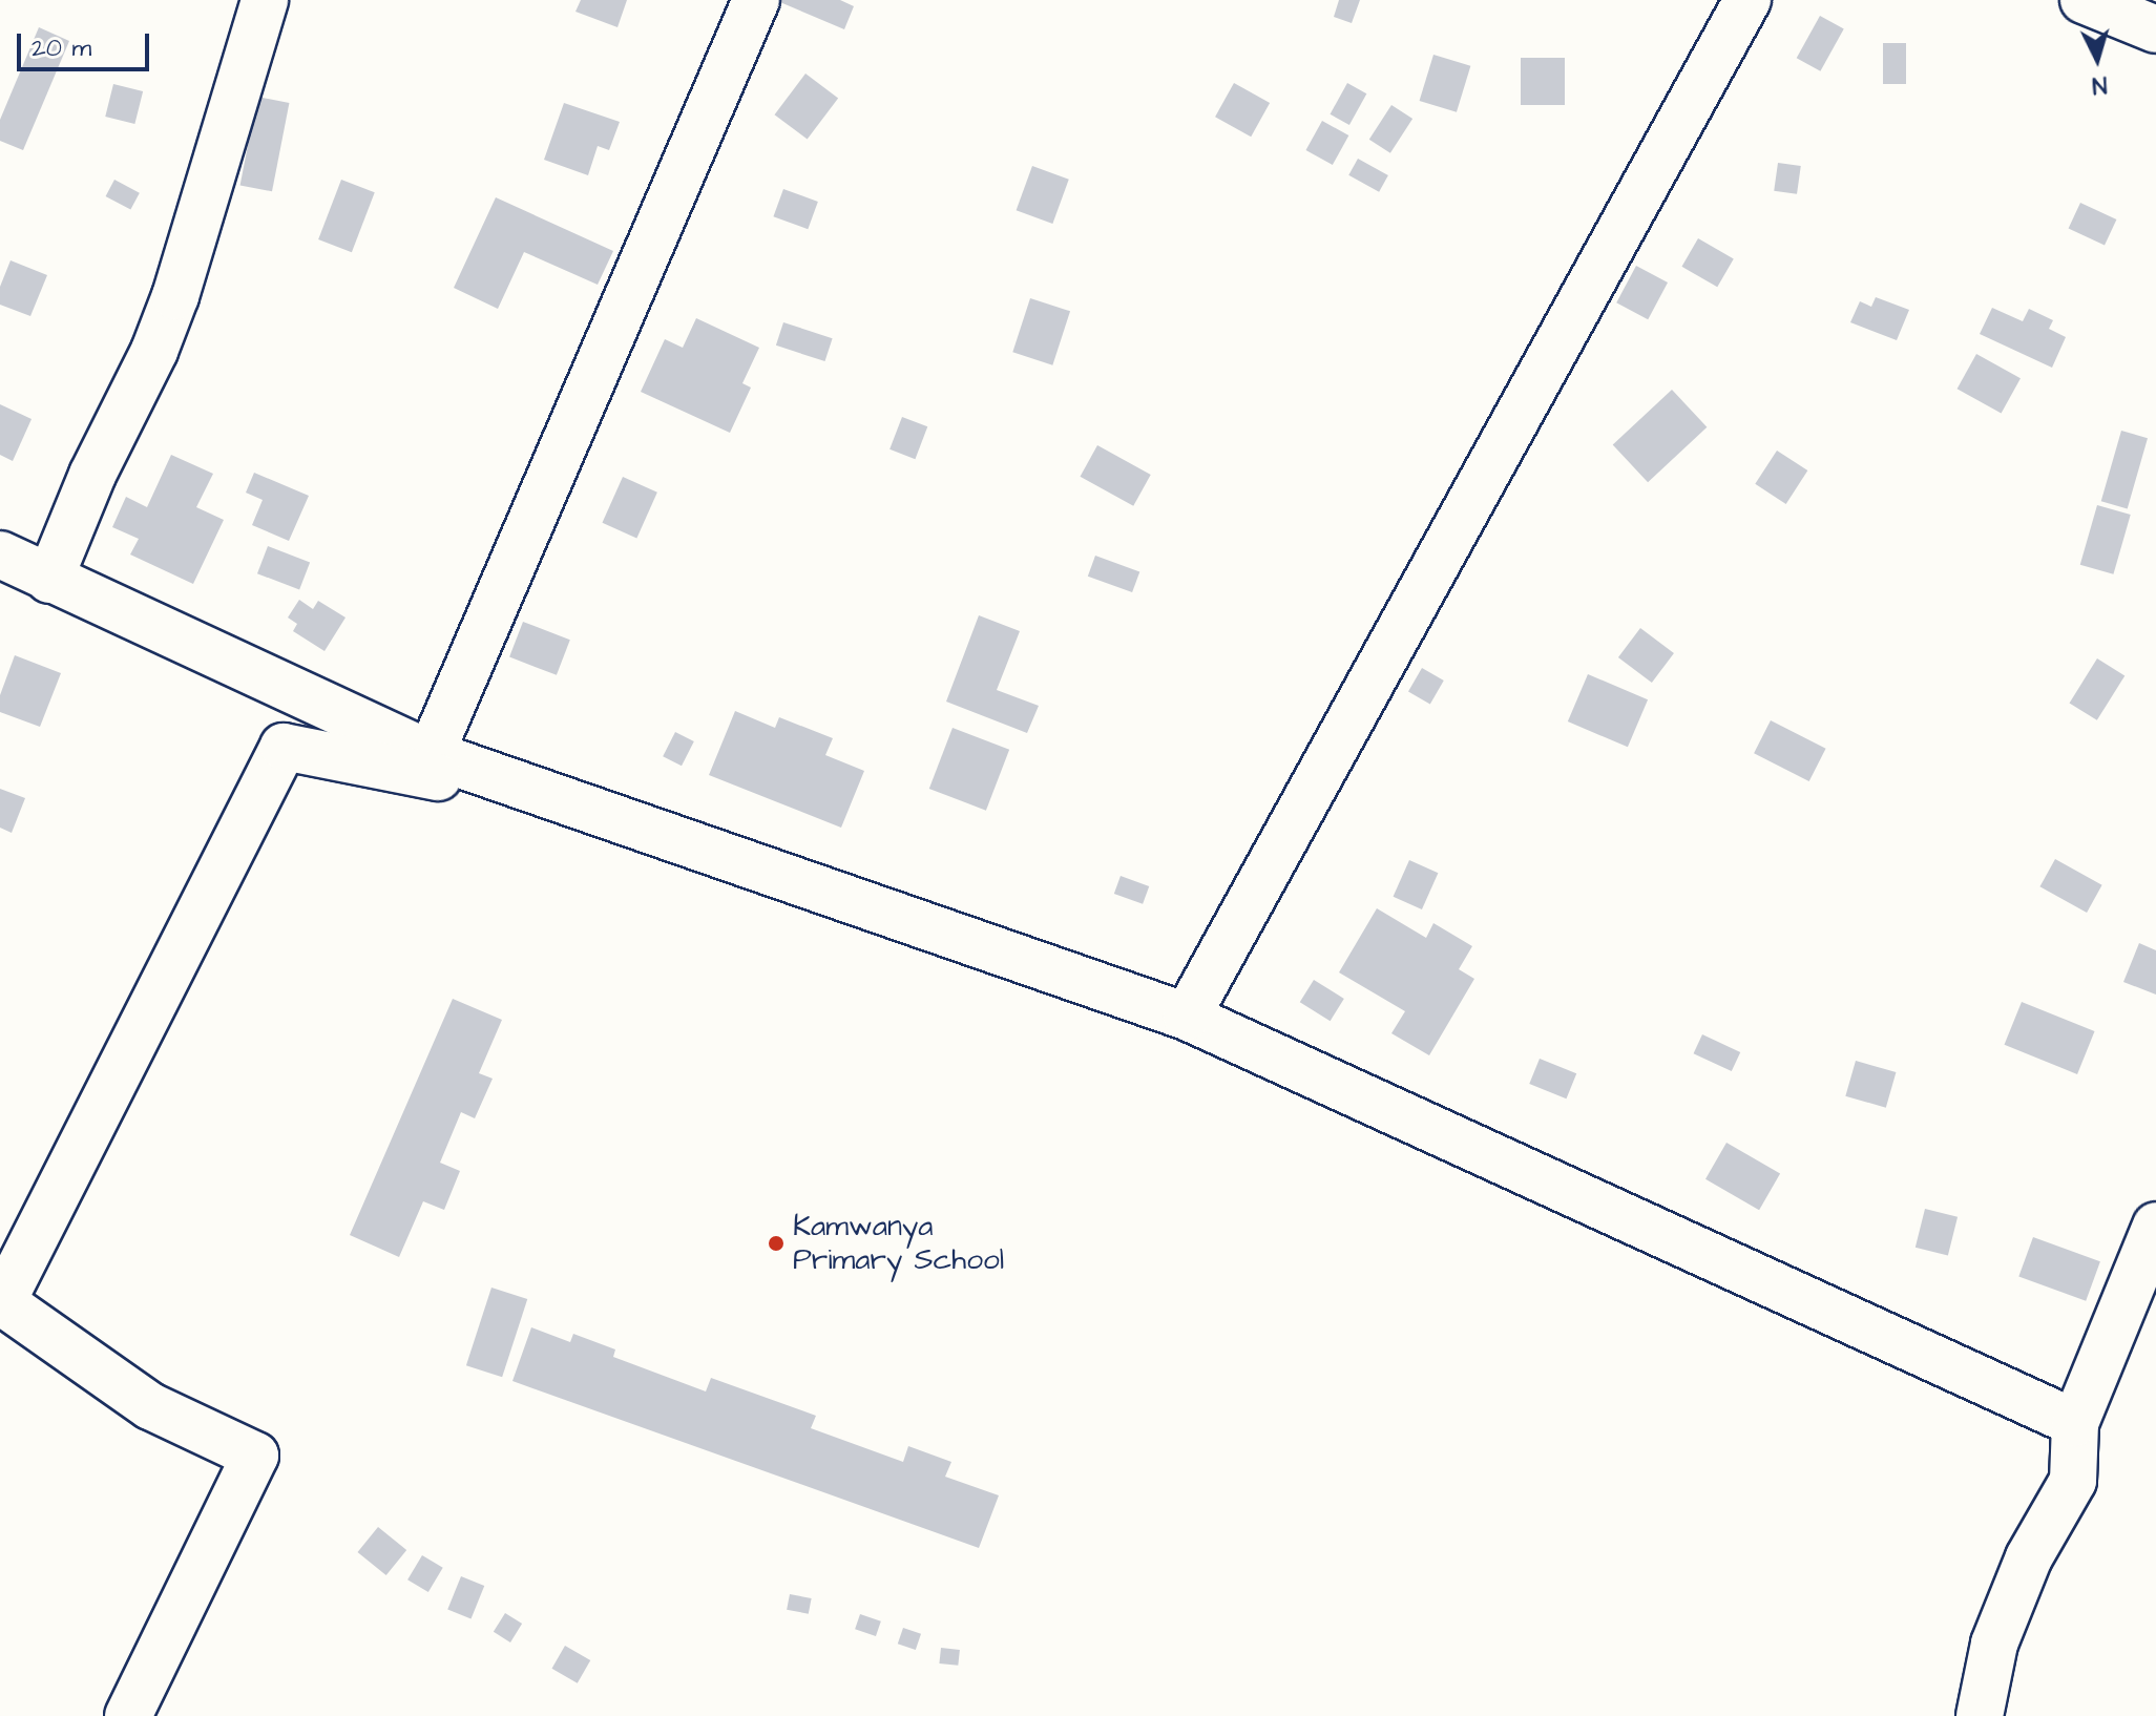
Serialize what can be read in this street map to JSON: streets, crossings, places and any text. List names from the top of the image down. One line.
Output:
{"places":["Kamwanya Primary School"],"scale_bar":"20 m","north":"bottom"}
